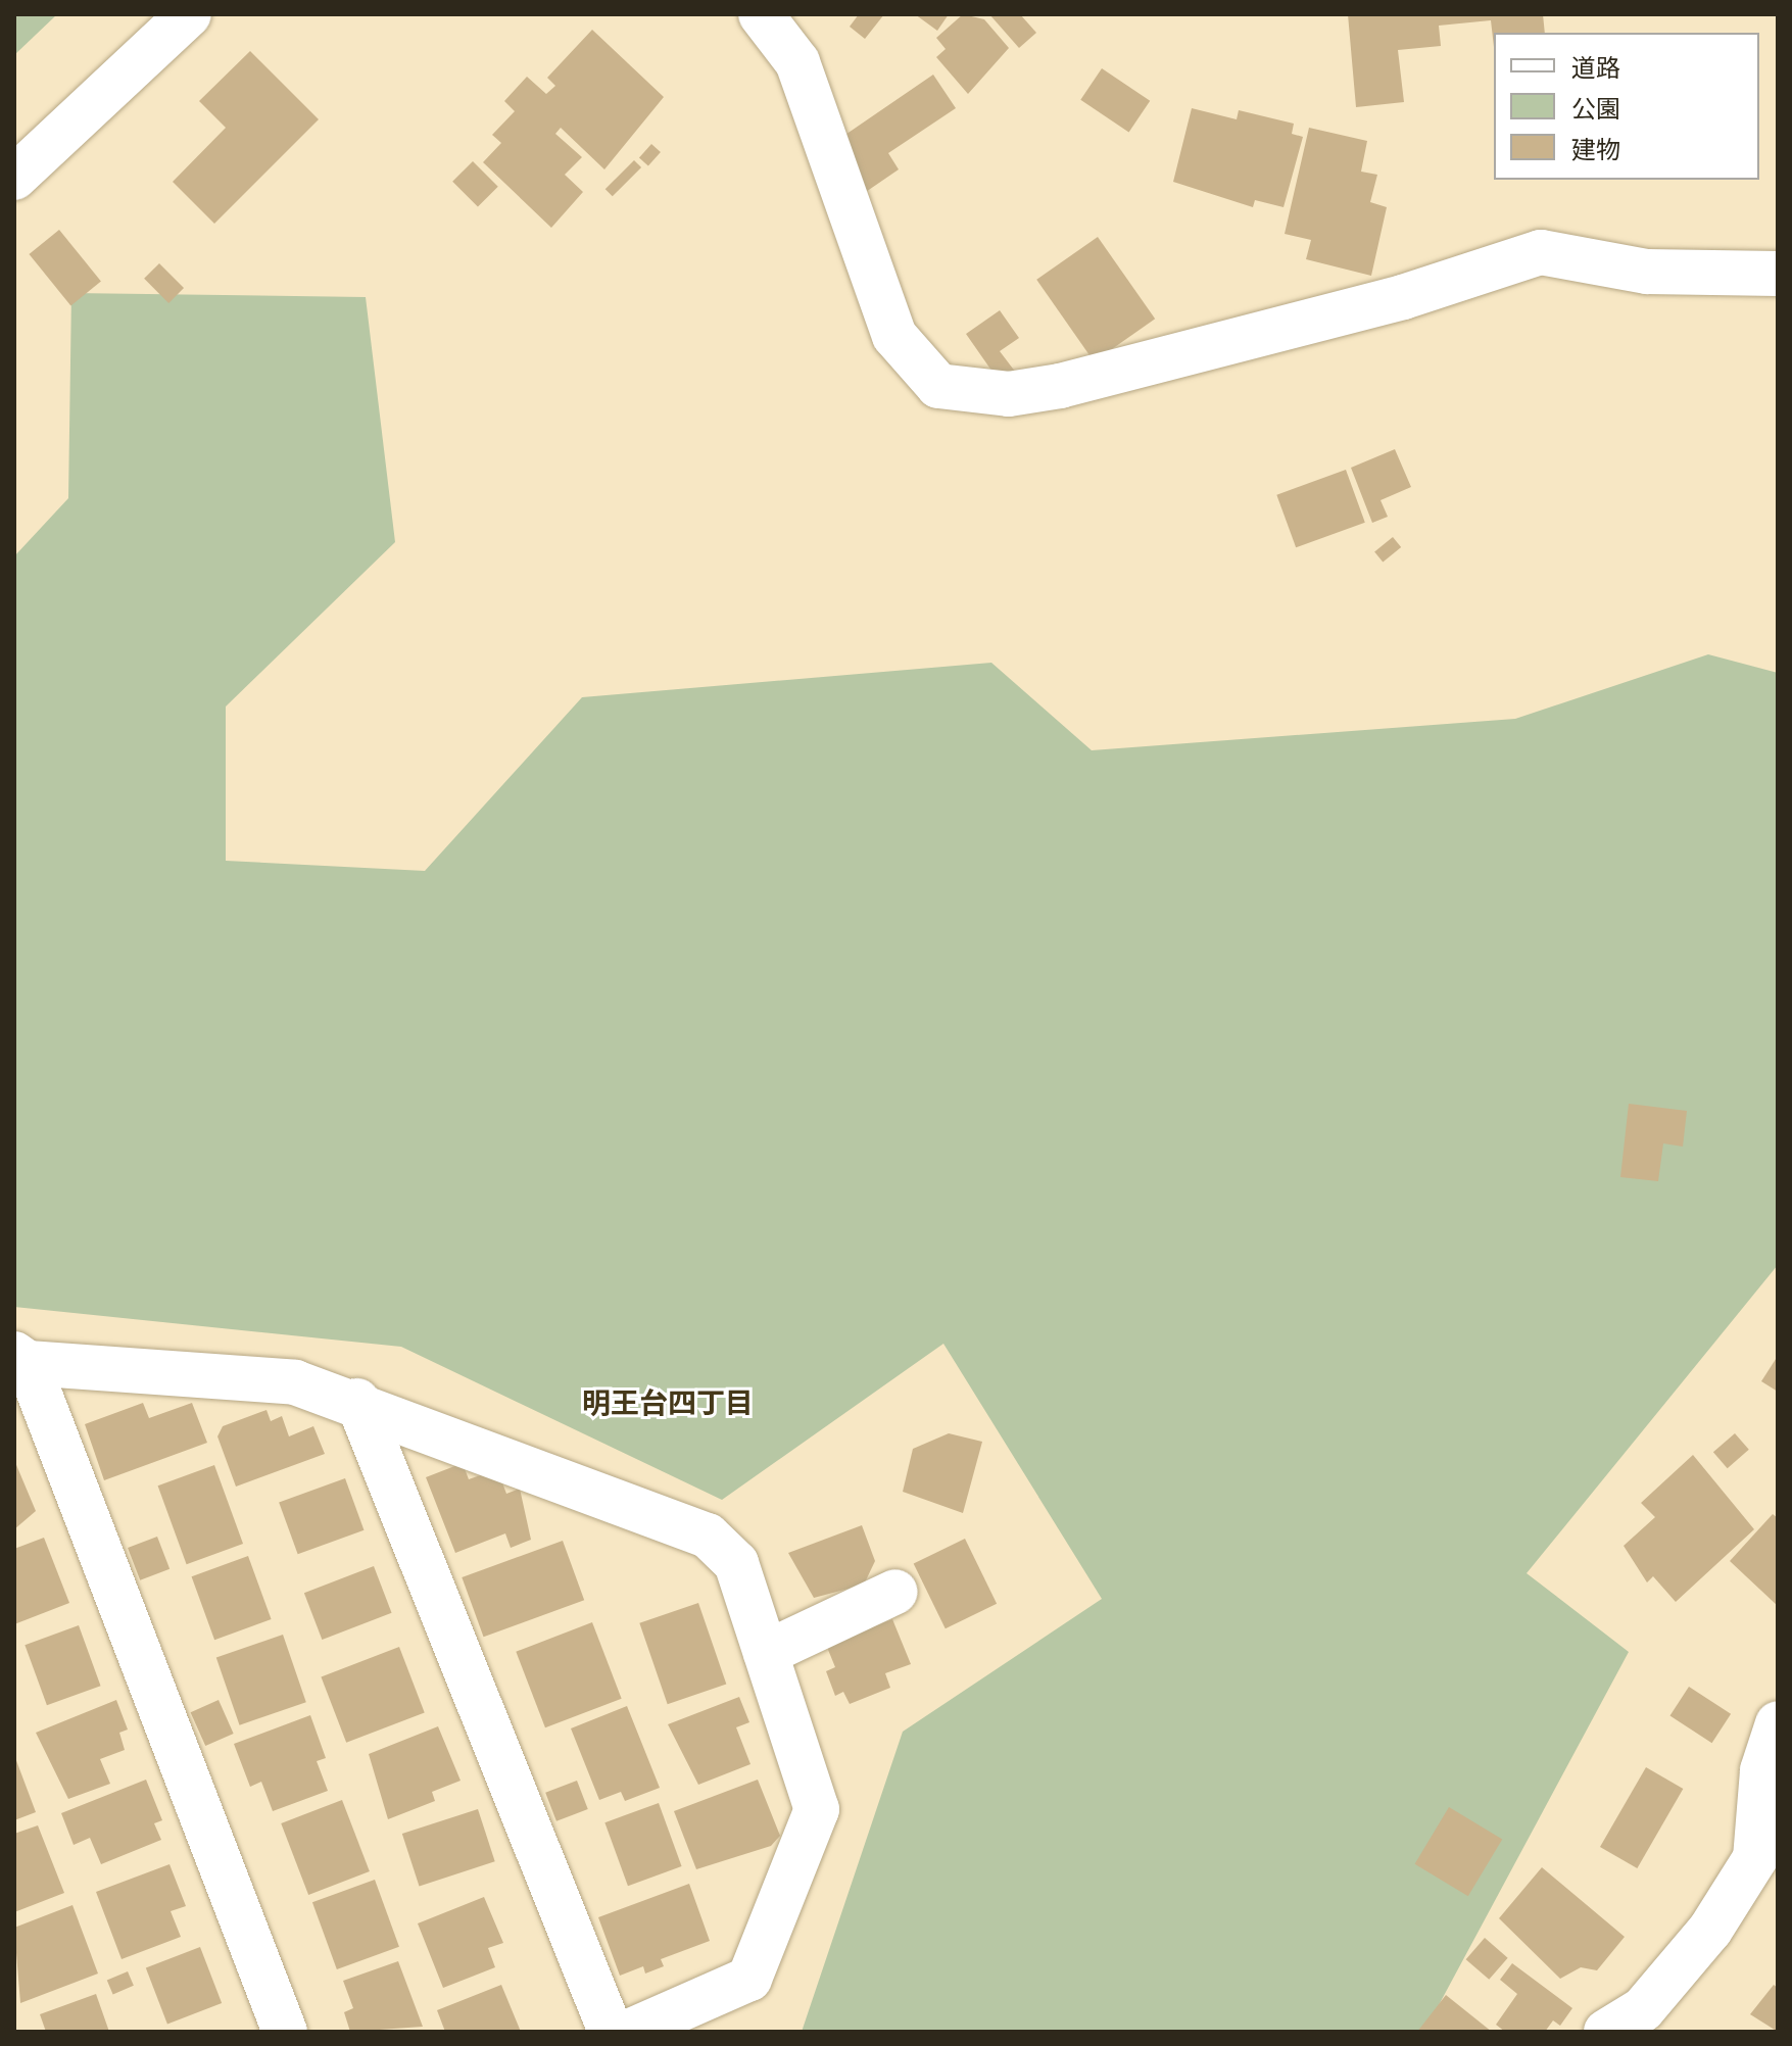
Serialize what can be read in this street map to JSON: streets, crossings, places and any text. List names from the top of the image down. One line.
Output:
{"districts":["明王台四丁目"],"legend":["道路","公園","建物"]}
